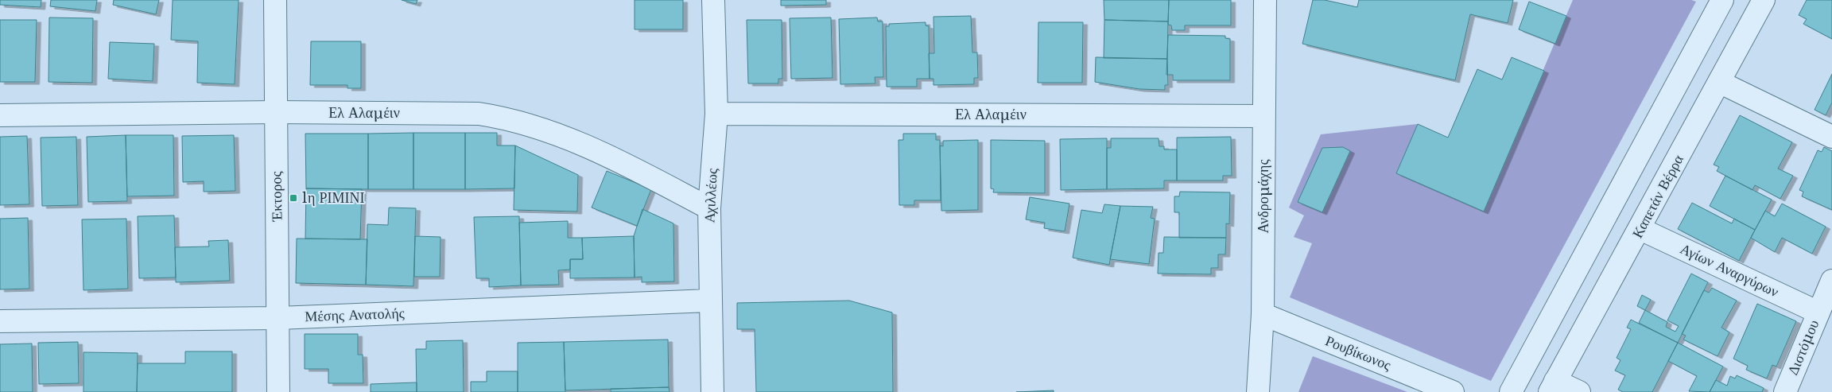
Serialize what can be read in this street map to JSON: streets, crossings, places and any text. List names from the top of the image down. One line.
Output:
{"streets":{"street":["Ελ Αλαμέιν","Αχιλλέως","Έκτορος","Ανδρομάχης","Καπετάν Βέρρα","Αγίων Αναργύρων","Μέσης Ανατολής","Διστόμου","Ρουβίκωνος"]},"crossings":[["Ελ Αλαμέιν","Αχιλλέως"],["Ελ Αλαμέιν","Έκτορος"],["Ελ Αλαμέιν","Ανδρομάχης"],["Αχιλλέως","Μέσης Ανατολής"],["Έκτορος","Μέσης Ανατολής"],["Ανδρομάχης","Ρουβίκωνος"],["Καπετάν Βέρρα","Αγίων Αναργύρων"],["Αγίων Αναργύρων","Διστόμου"]],"places":{"transit":["1η ΡΙΜΙΝΙ"]}}
